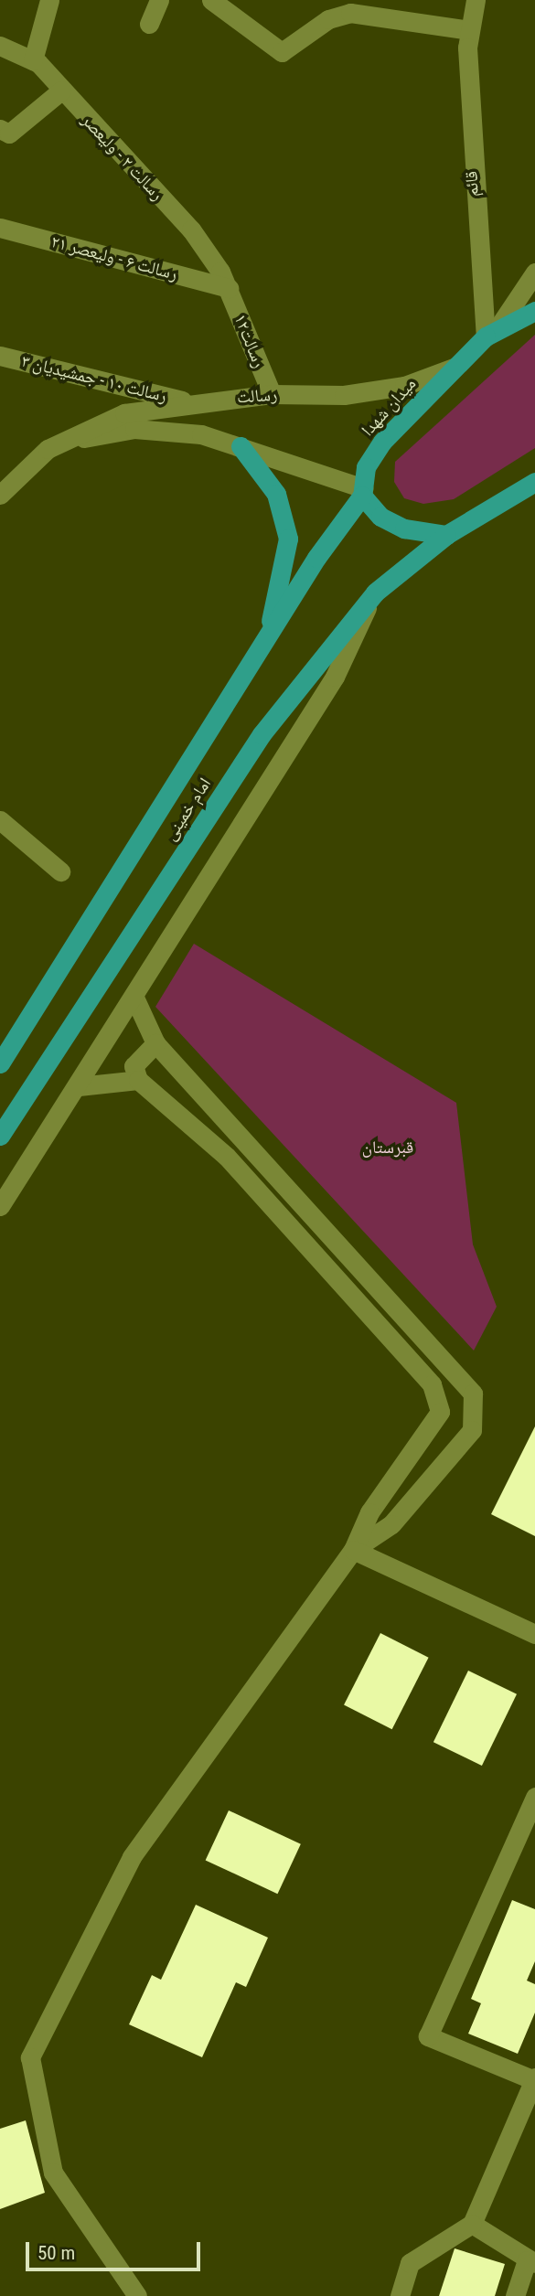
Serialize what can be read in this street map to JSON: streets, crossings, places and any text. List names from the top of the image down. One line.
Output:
{"streets":{"highway":["میدان شهدا","امام خمینی"],"street":["رسالت ۲ - ولیعصر","قائم","رسالت ۶ - ولیعصر ۲۱","رسالت۱۲","رسالت ۱۰ - جمشیدیان ۳","رسالت"]},"crossings":[["رسالت ۲ - ولیعصر","رسالت ۶ - ولیعصر ۲۱"],["رسالت ۲ - ولیعصر","رسالت۱۲"],["قائم","میدان شهدا"],["رسالت ۶ - ولیعصر ۲۱","رسالت۱۲"],["رسالت۱۲","رسالت"],["رسالت ۱۰ - جمشیدیان ۳","رسالت"],["رسالت","میدان شهدا"],["رسالت","امام خمینی"],["میدان شهدا","امام خمینی"]],"parks":["قبرستان"],"scale_bar":"50 m"}
